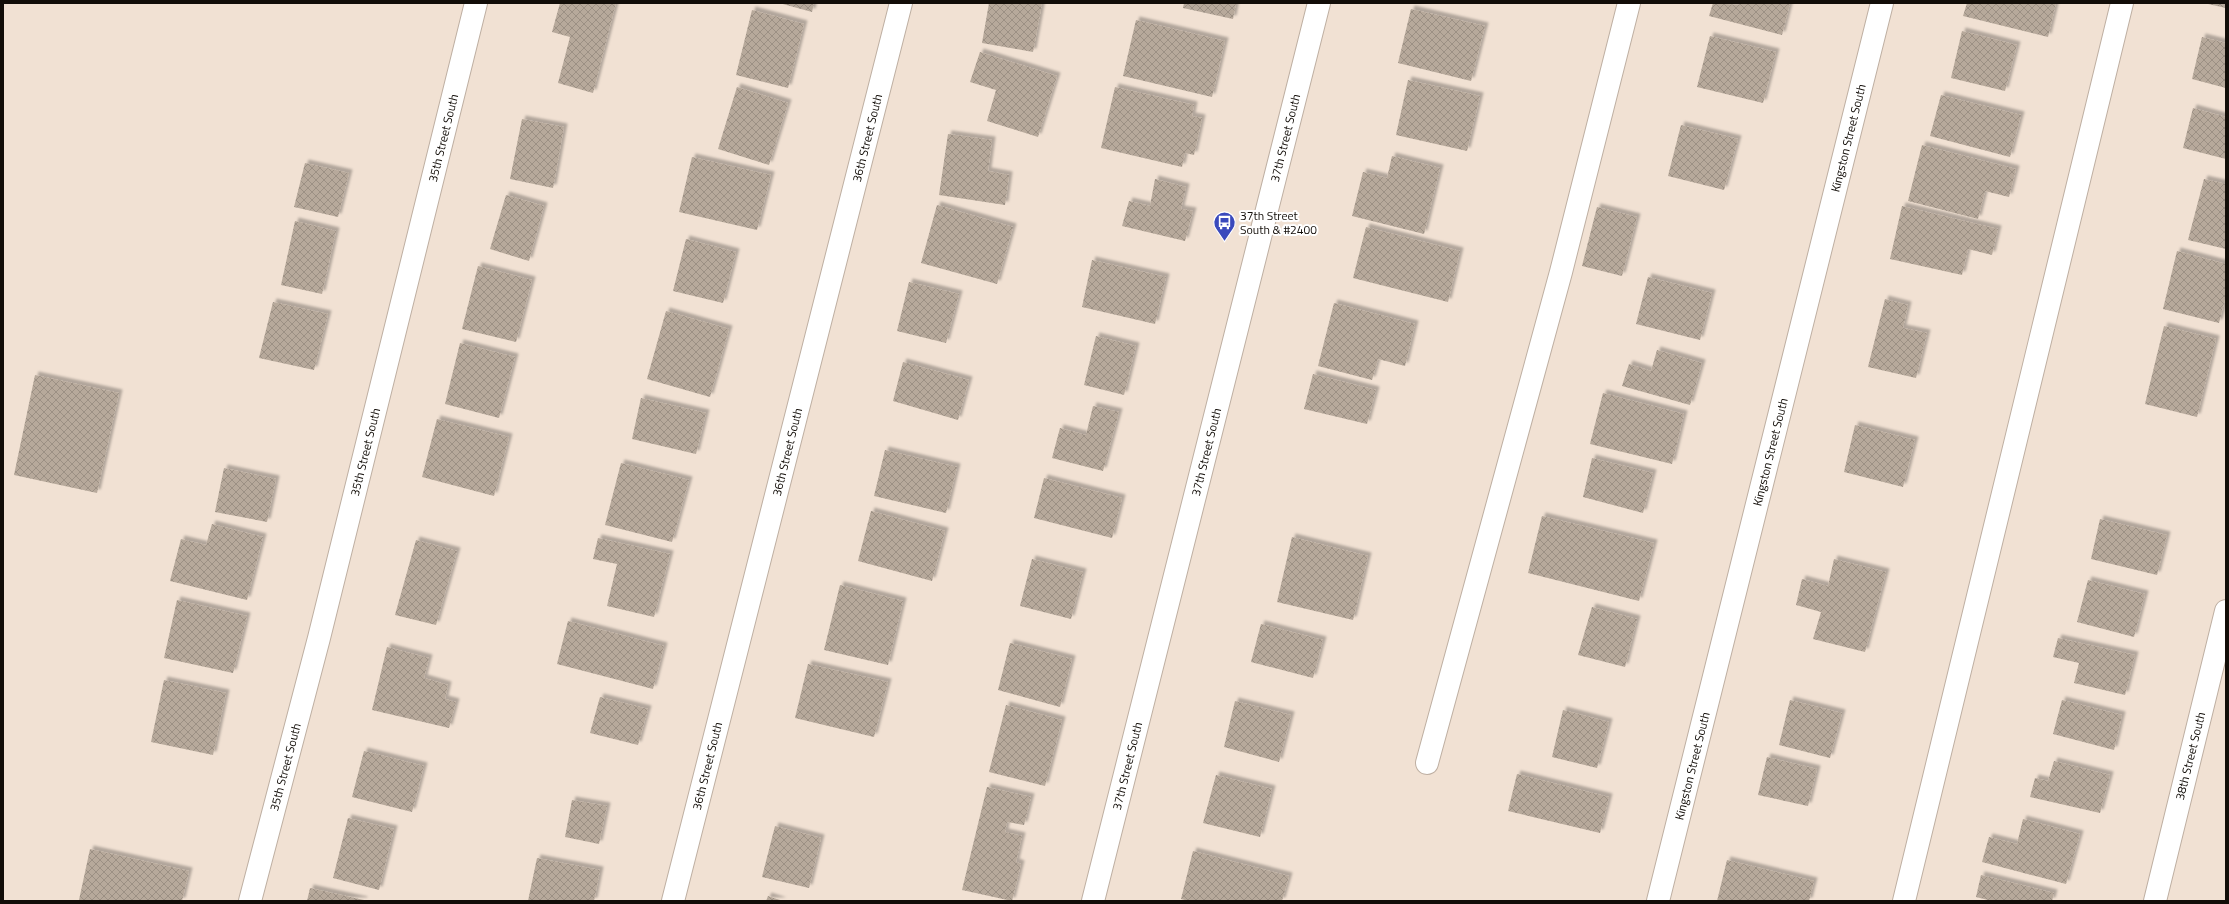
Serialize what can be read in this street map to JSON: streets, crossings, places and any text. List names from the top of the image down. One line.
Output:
{"streets":{"street":["35th Street South","36th Street South","37th Street South","Kingston Street South","38th Street South"]},"places":{"bus stop":["37th Street South & #2400"]}}
